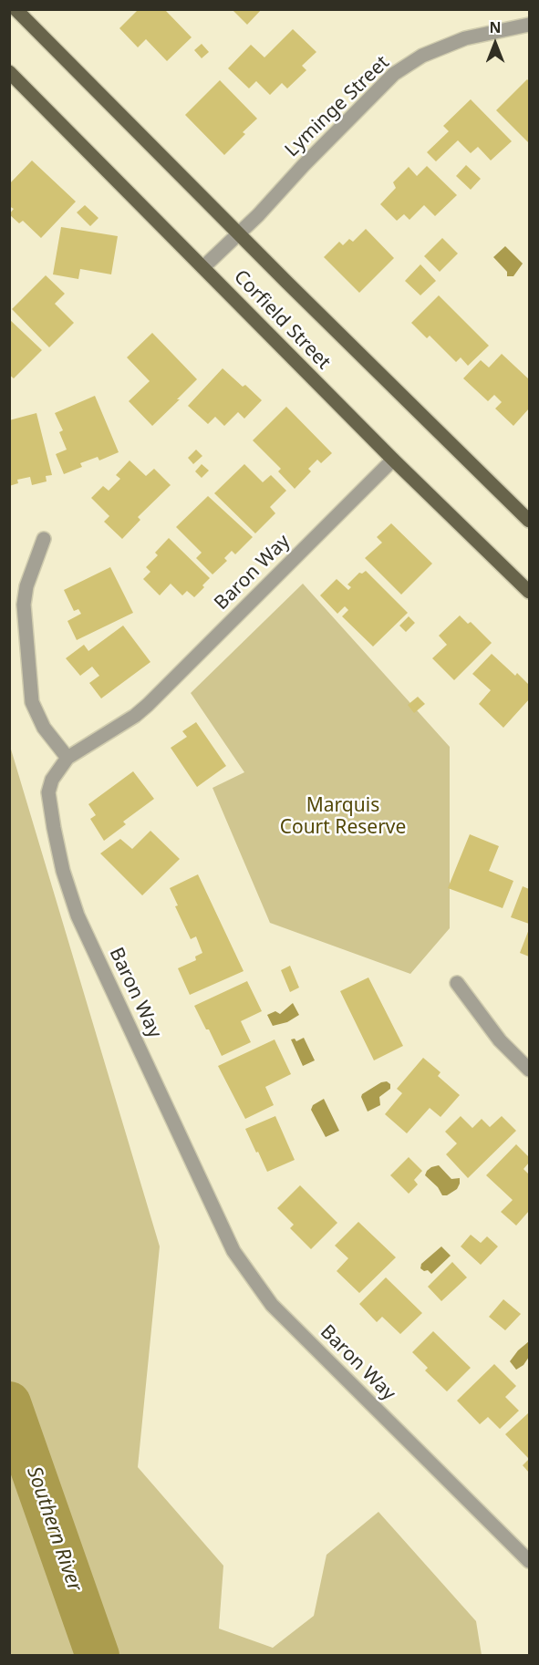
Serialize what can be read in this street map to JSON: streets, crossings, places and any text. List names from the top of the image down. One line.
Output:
{"streets":{"main road":["Corfield Street"],"street":["Lyminge Street","Baron Way"]},"crossings":[["Lyminge Street","Corfield Street"],["Corfield Street","Baron Way"]],"water":["Southern River"],"parks":["Marquis Court Reserve"],"north":"top"}
